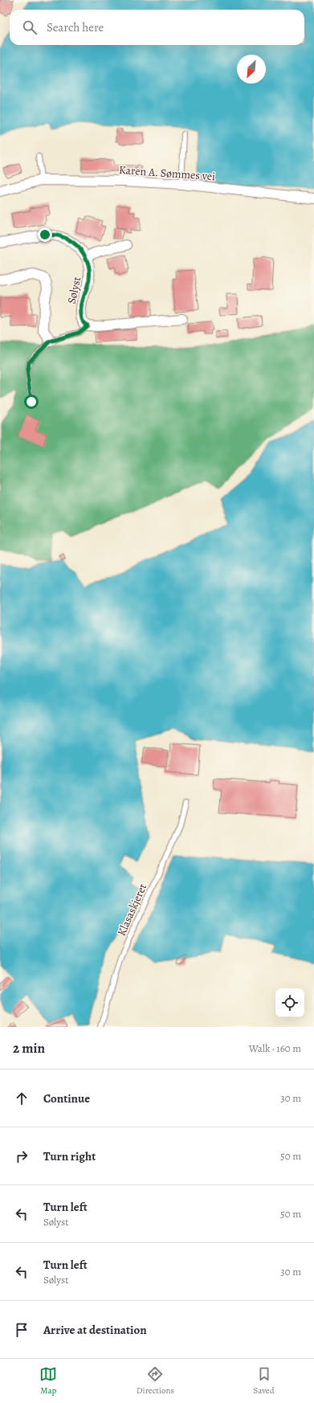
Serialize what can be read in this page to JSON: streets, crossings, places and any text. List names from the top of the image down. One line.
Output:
{"streets":{"street":["Karen A. Sømmes vei","Sølyst"],"lane":["Klasaskjeret"]},"north":"bottom left","page":{"search":"Search here","heading":["2 min","Walk · 160 m"],"list":[["Continue","30 m"],["Turn right","50 m"],["Turn left","Sølyst","50 m"],["Turn left","Sølyst","30 m"],"Arrive at destination"],"nav":["Map","Directions","Saved"]}}
